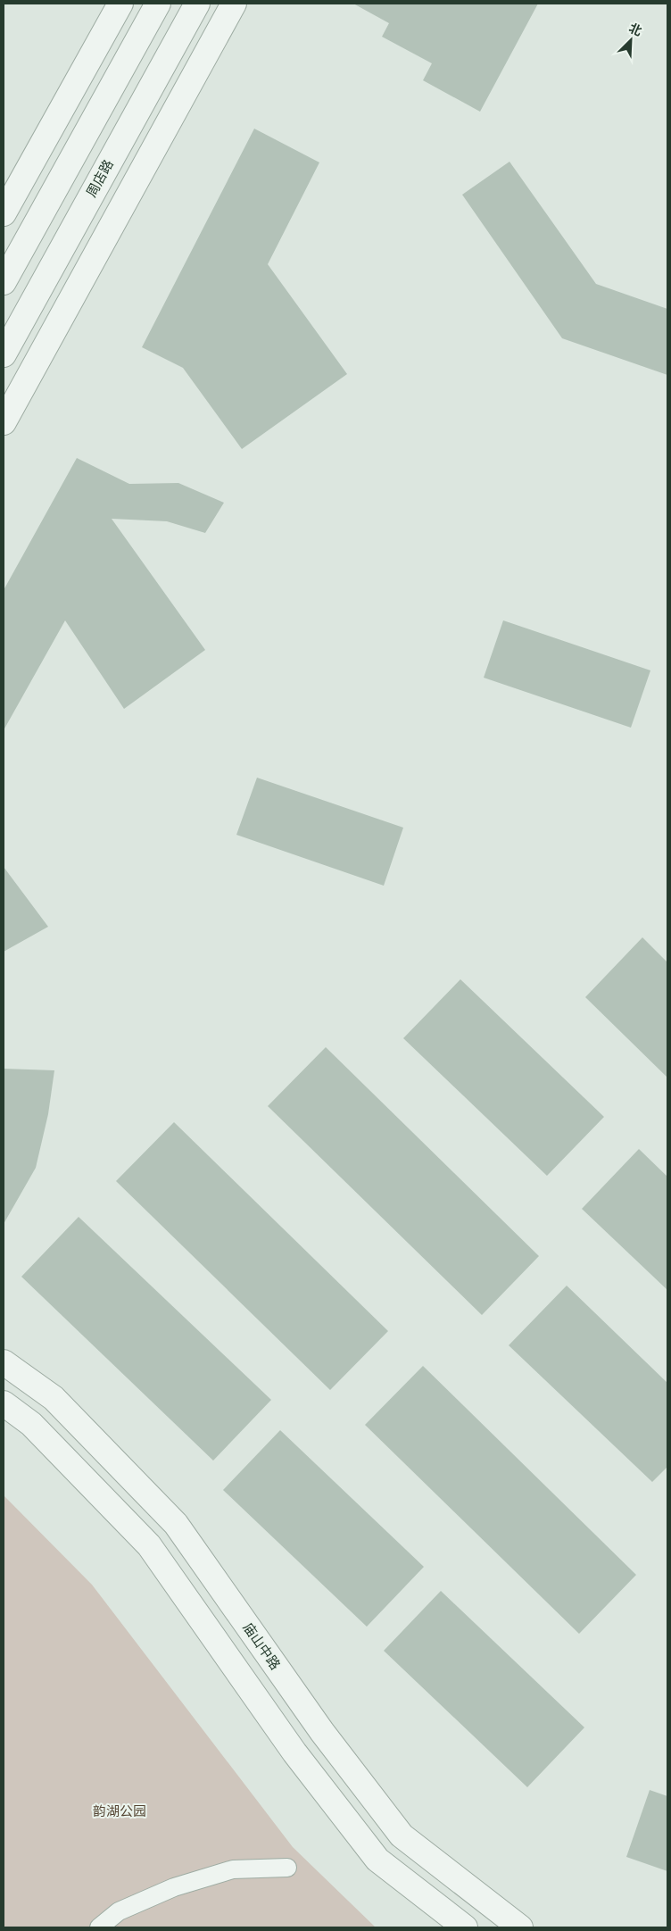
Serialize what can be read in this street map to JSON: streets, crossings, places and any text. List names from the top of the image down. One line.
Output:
{"streets":{"street":["周店路","庙山中路"]},"parks":["韵湖公园"],"north":"top right"}
